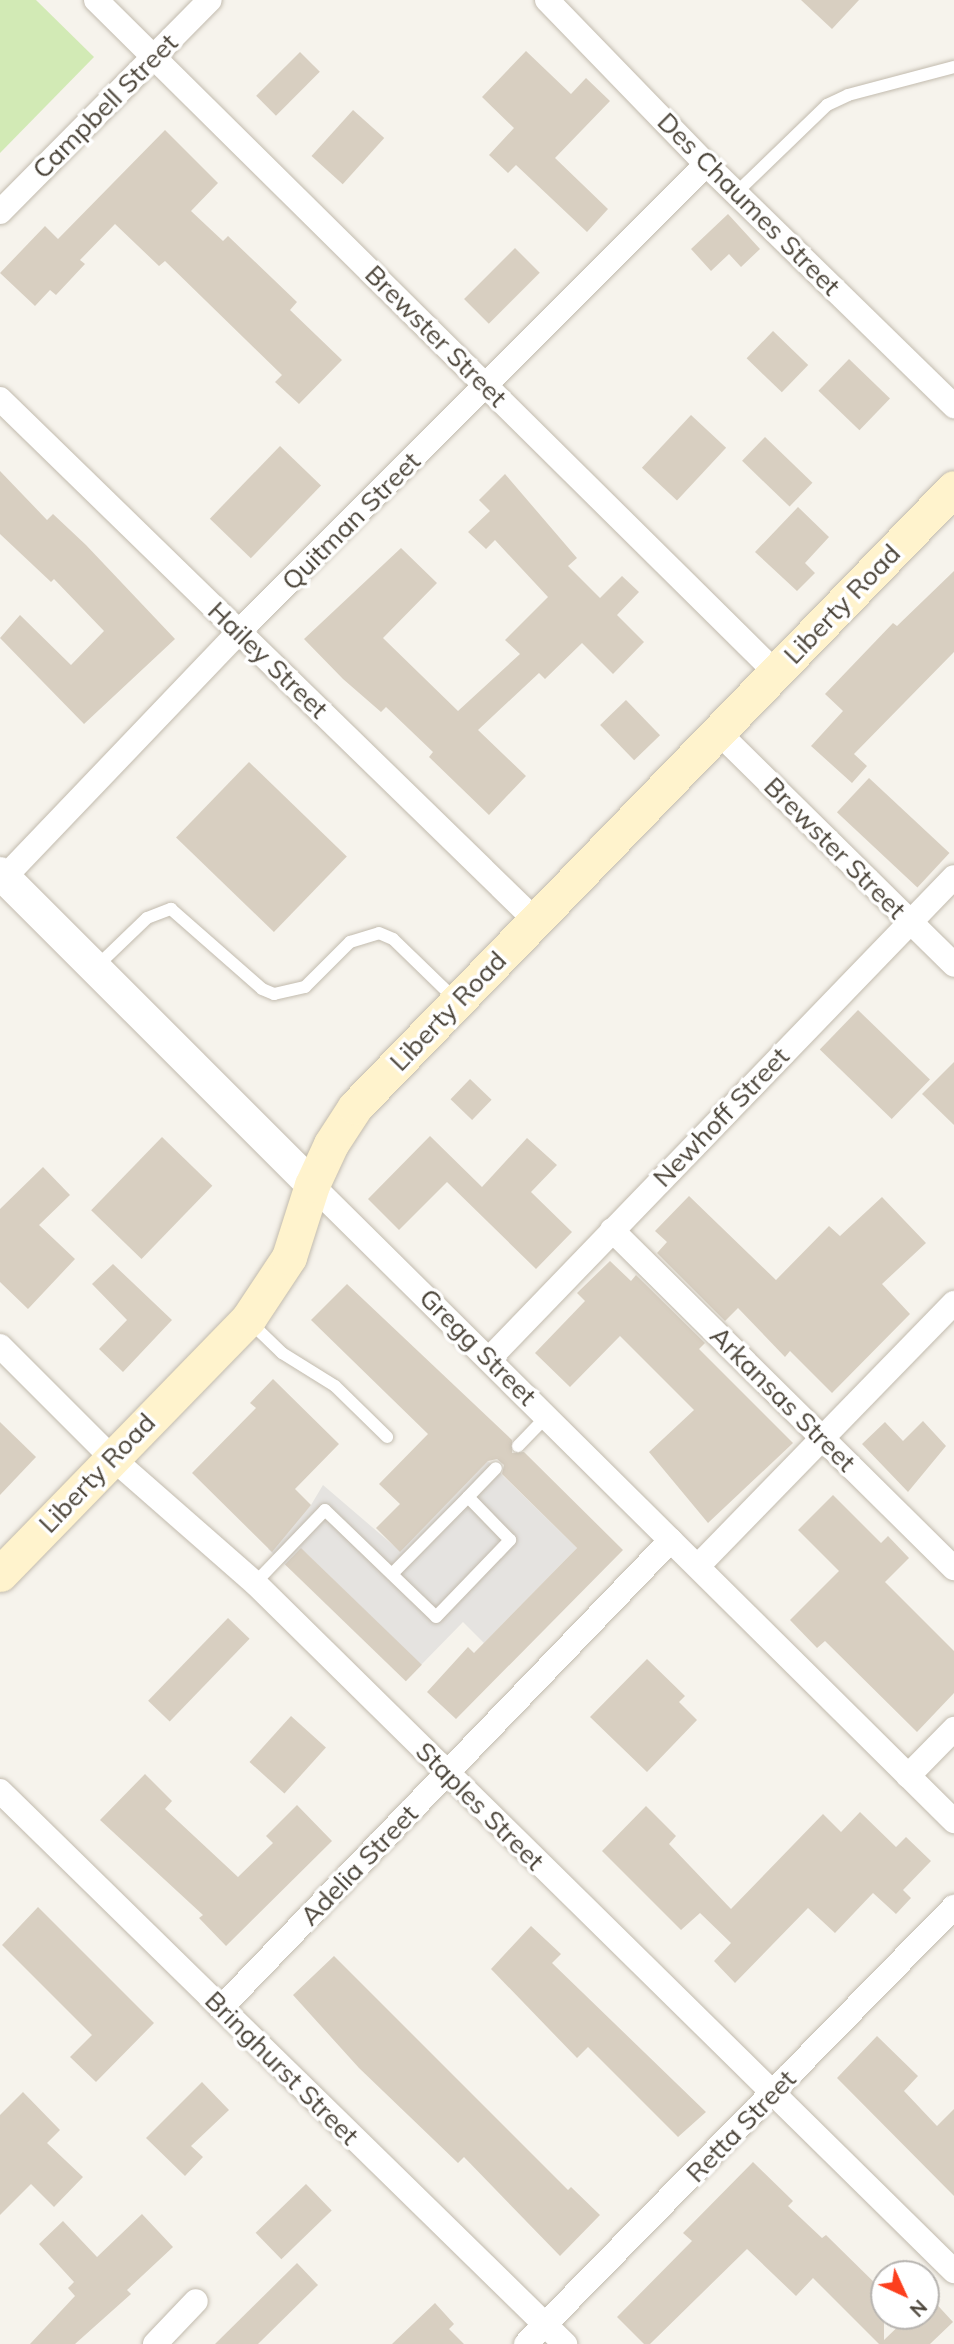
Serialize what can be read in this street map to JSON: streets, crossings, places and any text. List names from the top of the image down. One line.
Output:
{"streets":{"main road":["Liberty Road"],"street":["Campbell Street","Des Chaumes Street","Brewster Street","Quitman Street","Hailey Street","Newhoff Street","Gregg Street","Arkansas Street","Staples Street","Adelia Street","Bringhurst Street","Retta Street"]},"crossings":[["Campbell Street","Brewster Street"],["Des Chaumes Street","Quitman Street"],["Brewster Street","Quitman Street"],["Brewster Street","Liberty Road"],["Brewster Street","Newhoff Street"],["Quitman Street","Hailey Street"],["Quitman Street","Gregg Street"],["Liberty Road","Hailey Street"],["Liberty Road","Gregg Street"],["Liberty Road","Staples Street"],["Newhoff Street","Gregg Street"],["Newhoff Street","Arkansas Street"],["Gregg Street","Adelia Street"],["Staples Street","Adelia Street"],["Staples Street","Retta Street"],["Adelia Street","Bringhurst Street"],["Bringhurst Street","Retta Street"]],"north":"bottom right"}
